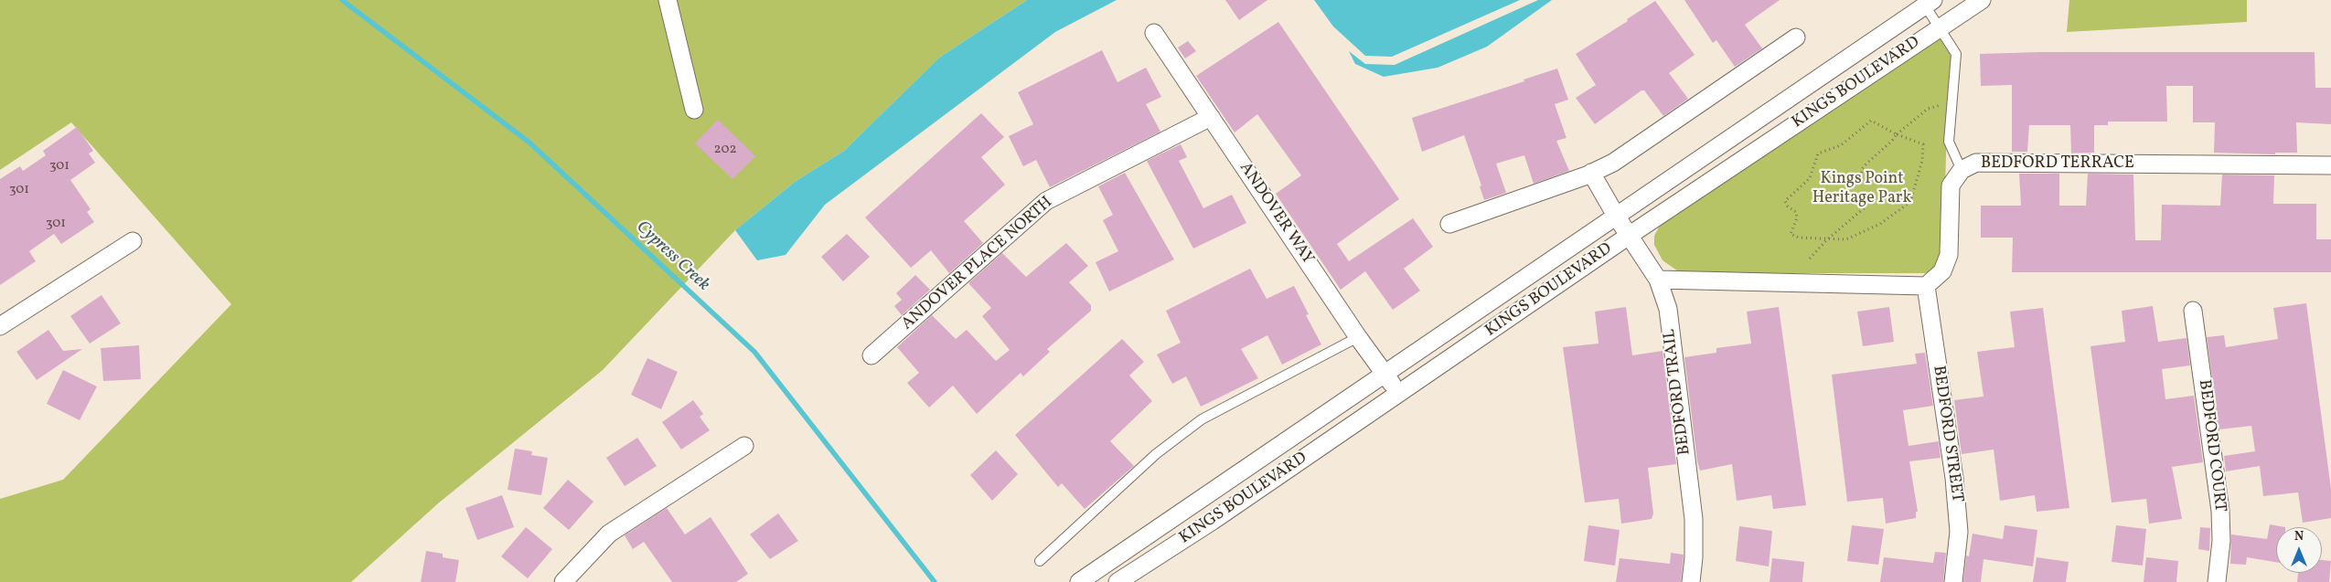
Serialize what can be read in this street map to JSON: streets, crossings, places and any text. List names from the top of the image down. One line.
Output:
{"streets":{"street":["KINGS BOULEVARD","BEDFORD TERRACE","ANDOVER WAY","ANDOVER PLACE NORTH","BEDFORD TRAIL","BEDFORD STREET","BEDFORD COURT"]},"crossings":[["KINGS BOULEVARD","ANDOVER WAY"],["KINGS BOULEVARD","BEDFORD TRAIL"],["BEDFORD TERRACE","BEDFORD STREET"],["ANDOVER WAY","ANDOVER PLACE NORTH"]],"water":["Cypress Creek"],"parks":["Kings Point Heritage Park"],"house_numbers":["202","301","301","301"],"north":"top"}
